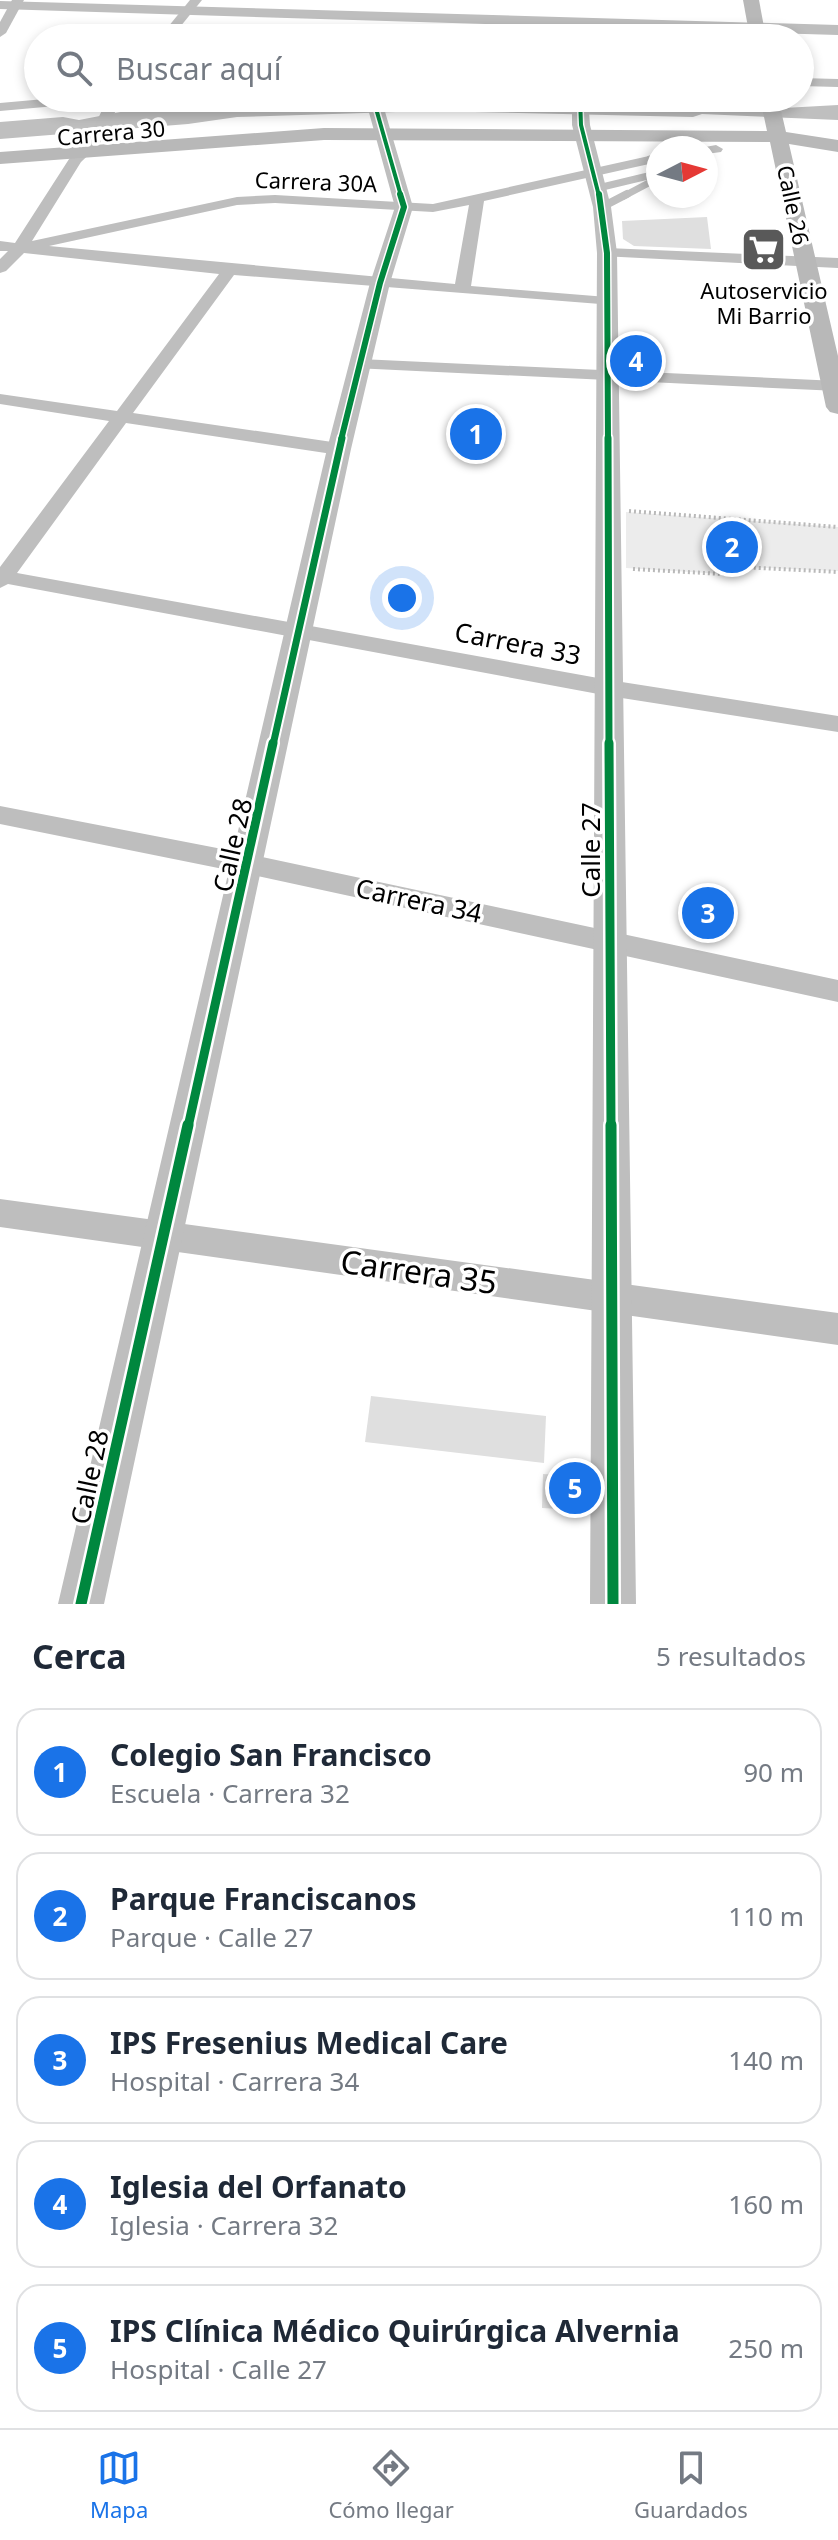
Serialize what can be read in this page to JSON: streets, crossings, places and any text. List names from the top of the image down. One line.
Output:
{"streets":{"main road":["Carrera 30","Calle 26"],"street":["Carrera 30A","Carrera 33","Calle 28","Calle 27","Carrera 34","Carrera 35"]},"crossings":[["Carrera 30","Calle 26"],["Carrera 30","Calle 27"],["Carrera 30A","Calle 28"],["Carrera 30A","Calle 27"],["Carrera 33","Calle 28"],["Carrera 33","Calle 27"],["Calle 28","Carrera 34"],["Calle 28","Carrera 35"],["Calle 27","Carrera 34"],["Calle 27","Carrera 35"]],"places":{"supermarket":["Autoservicio Mi Barrio"]},"north":"right","page":{"search":"Buscar aquí","pins":["4","1","2","3","5"],"heading":["Cerca","5 resultados"],"list":[{"mark":"1","name":"Colegio San Francisco","note":"Escuela · Carrera 32","value":"90 m"},{"mark":"2","name":"Parque Franciscanos","note":"Parque · Calle 27","value":"110 m"},{"mark":"3","name":"IPS Fresenius Medical Care","note":"Hospital · Carrera 34","value":"140 m"},{"mark":"4","name":"Iglesia del Orfanato","note":"Iglesia · Carrera 32","value":"160 m"},{"mark":"5","name":"IPS Clínica Médico Quirúrgica Alvernia","note":"Hospital · Calle 27","value":"250 m"}],"nav":["Mapa","Cómo llegar","Guardados"]}}
